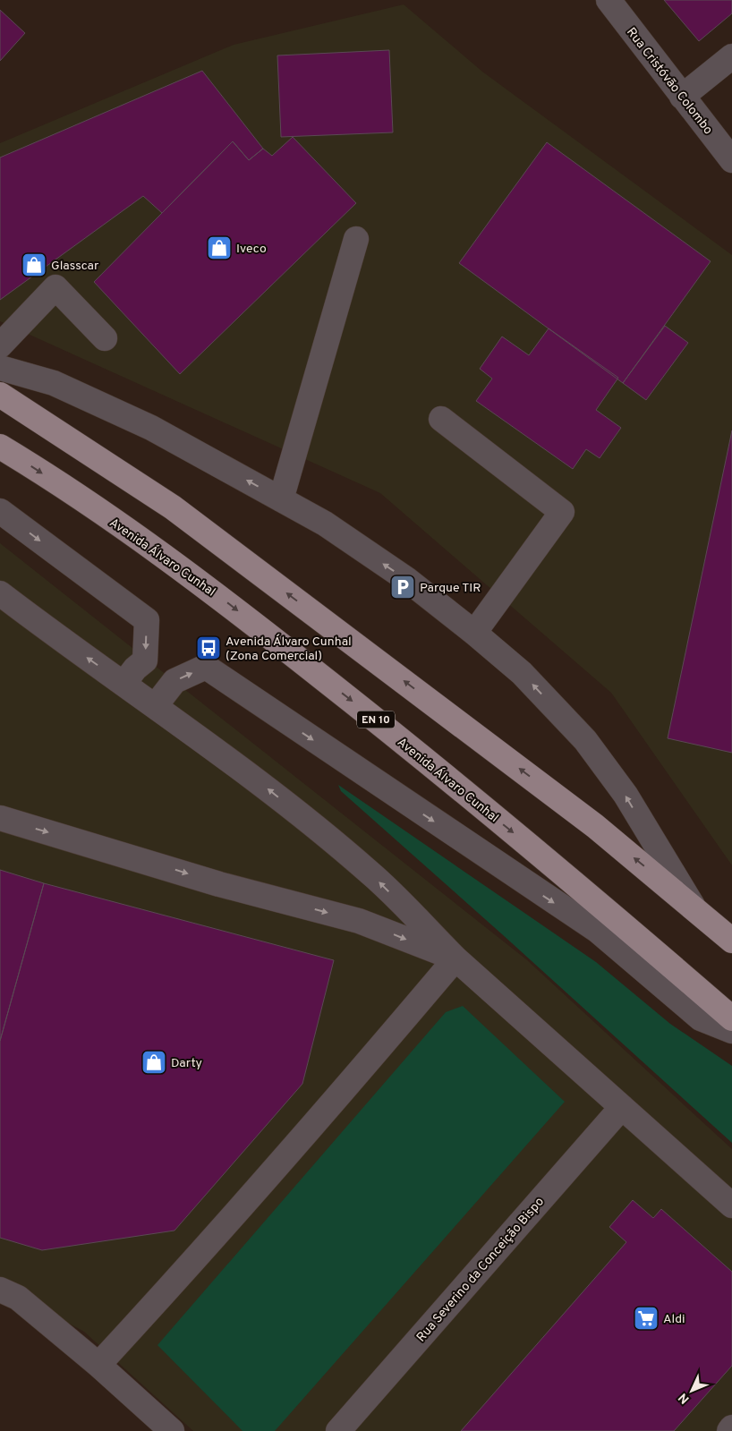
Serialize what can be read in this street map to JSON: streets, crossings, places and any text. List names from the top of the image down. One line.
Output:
{"streets":{"main road":["Avenida Álvaro Cunhal","EN 10"],"street":["Rua Cristóvão Colombo","Rua Severino da Conceição Bispo"]},"places":{"shop":["Iveco","Glasscar","Darty"],"parking":["Parque TIR"],"bus stop":["Avenida Álvaro Cunhal (Zona Comercial)"],"supermarket":["Aldi"]},"north":"bottom left"}
